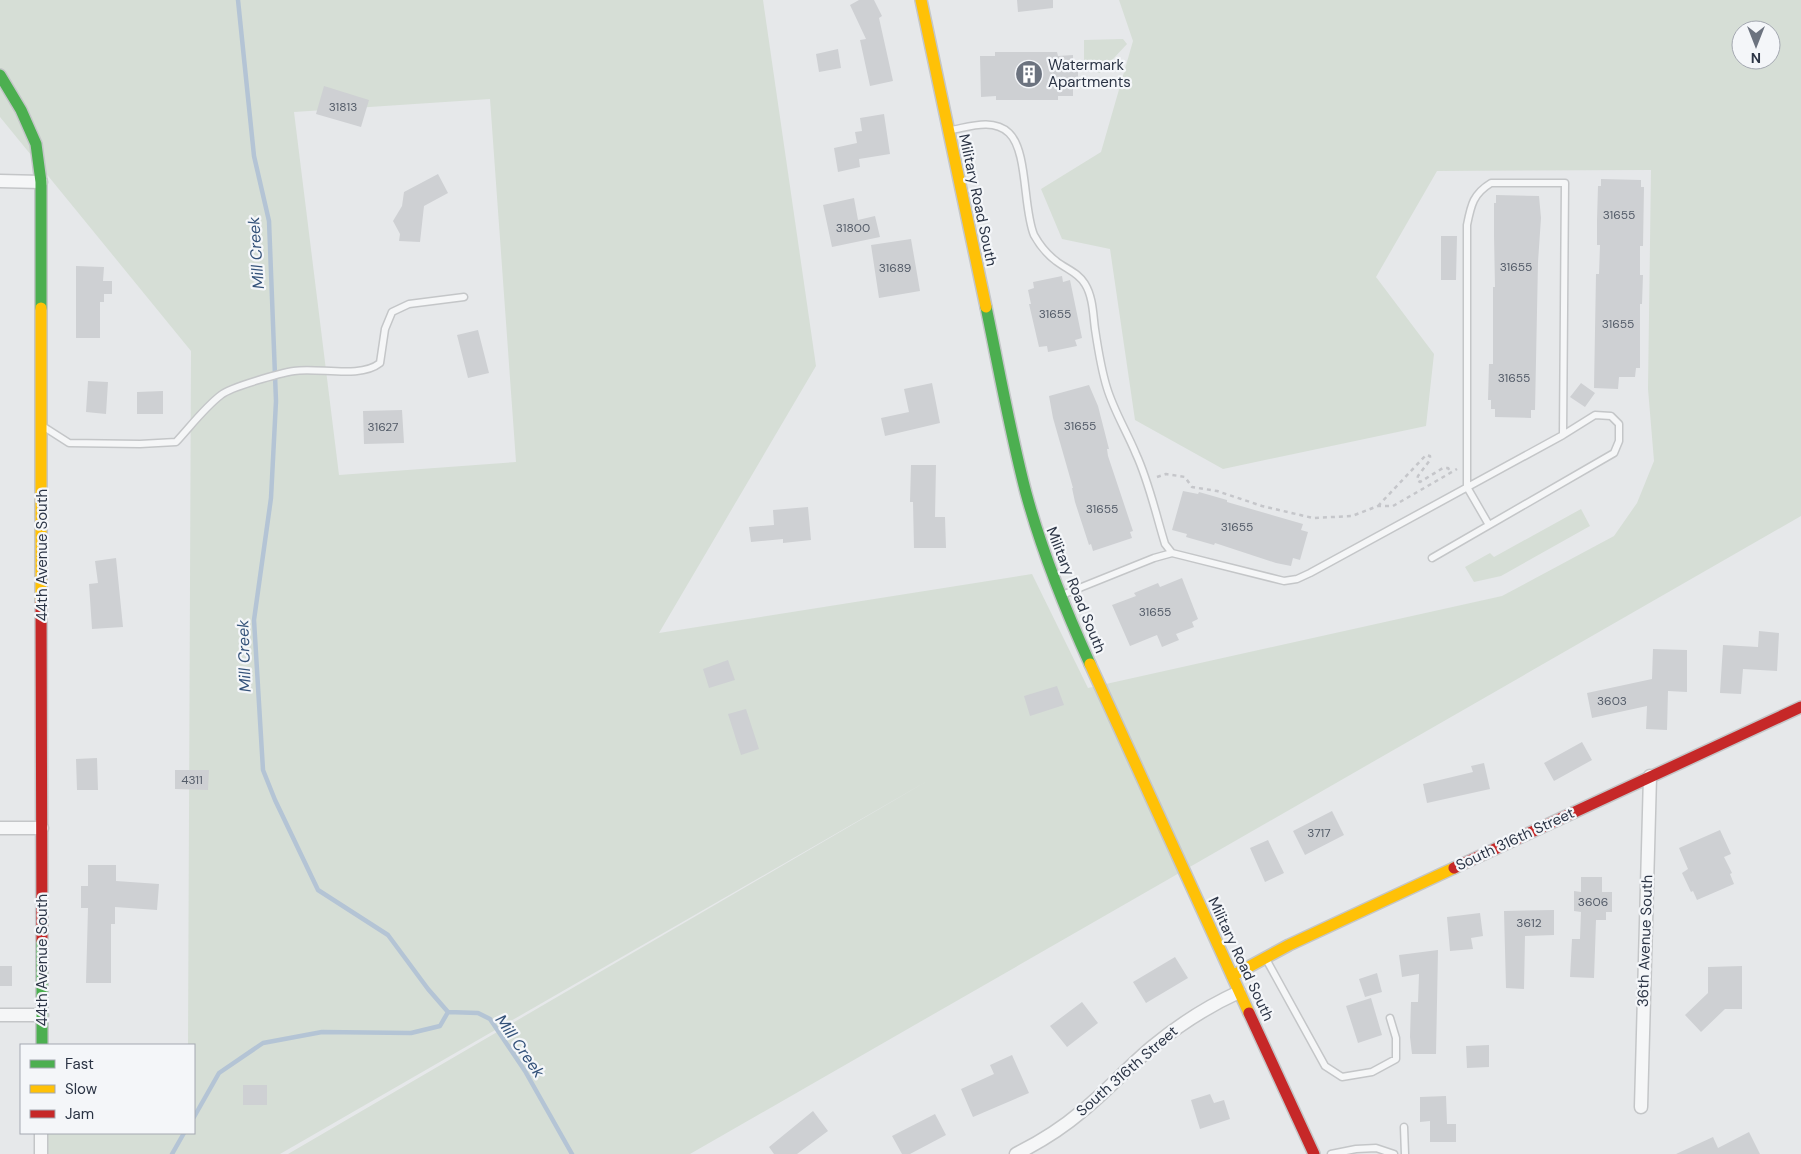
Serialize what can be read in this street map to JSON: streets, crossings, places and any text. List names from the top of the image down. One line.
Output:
{"streets":{"street":["Military Road South","44th Avenue South","South 316th Street","36th Avenue South"]},"crossings":[["Military Road South","South 316th Street"],["South 316th Street","36th Avenue South"]],"water":["Mill Creek"],"places":{"building":["Watermark Apartments"]},"house_numbers":["31813","31655","31800","31655","31689","31655","31655","31655","31655","31627","31655","31655","31655","3603","4311","3717","3606","3612"],"legend":["Fast","Slow","Jam"],"north":"bottom"}
